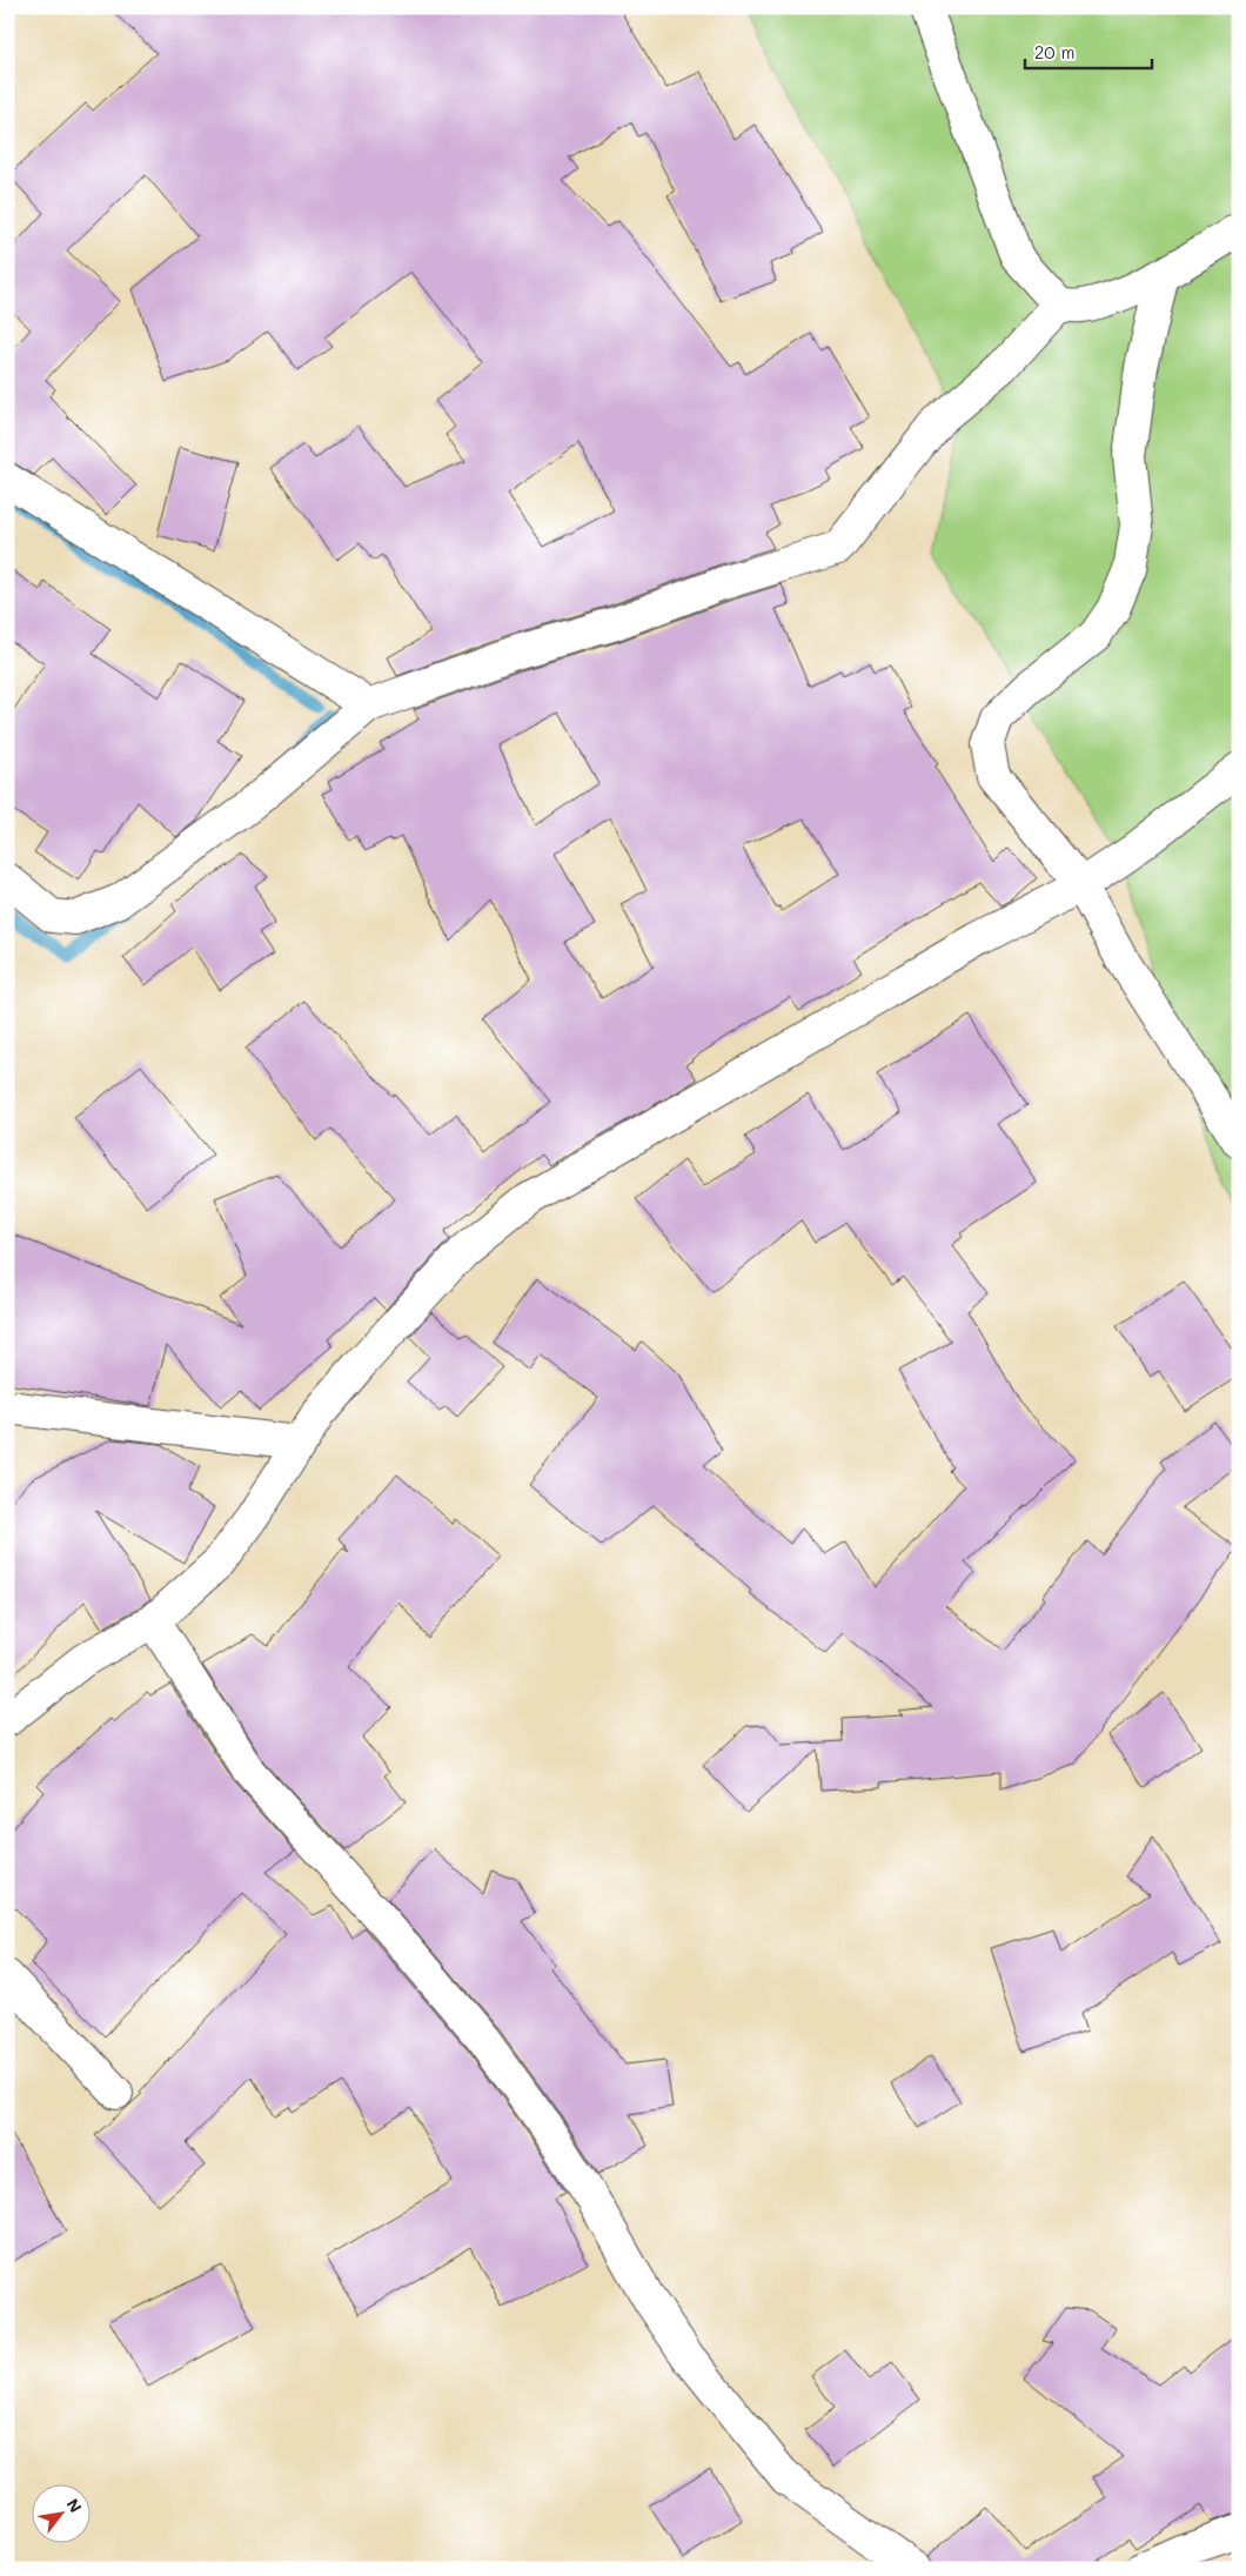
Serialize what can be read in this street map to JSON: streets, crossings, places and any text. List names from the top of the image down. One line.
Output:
{"scale_bar":"20 m","north":"top right"}
